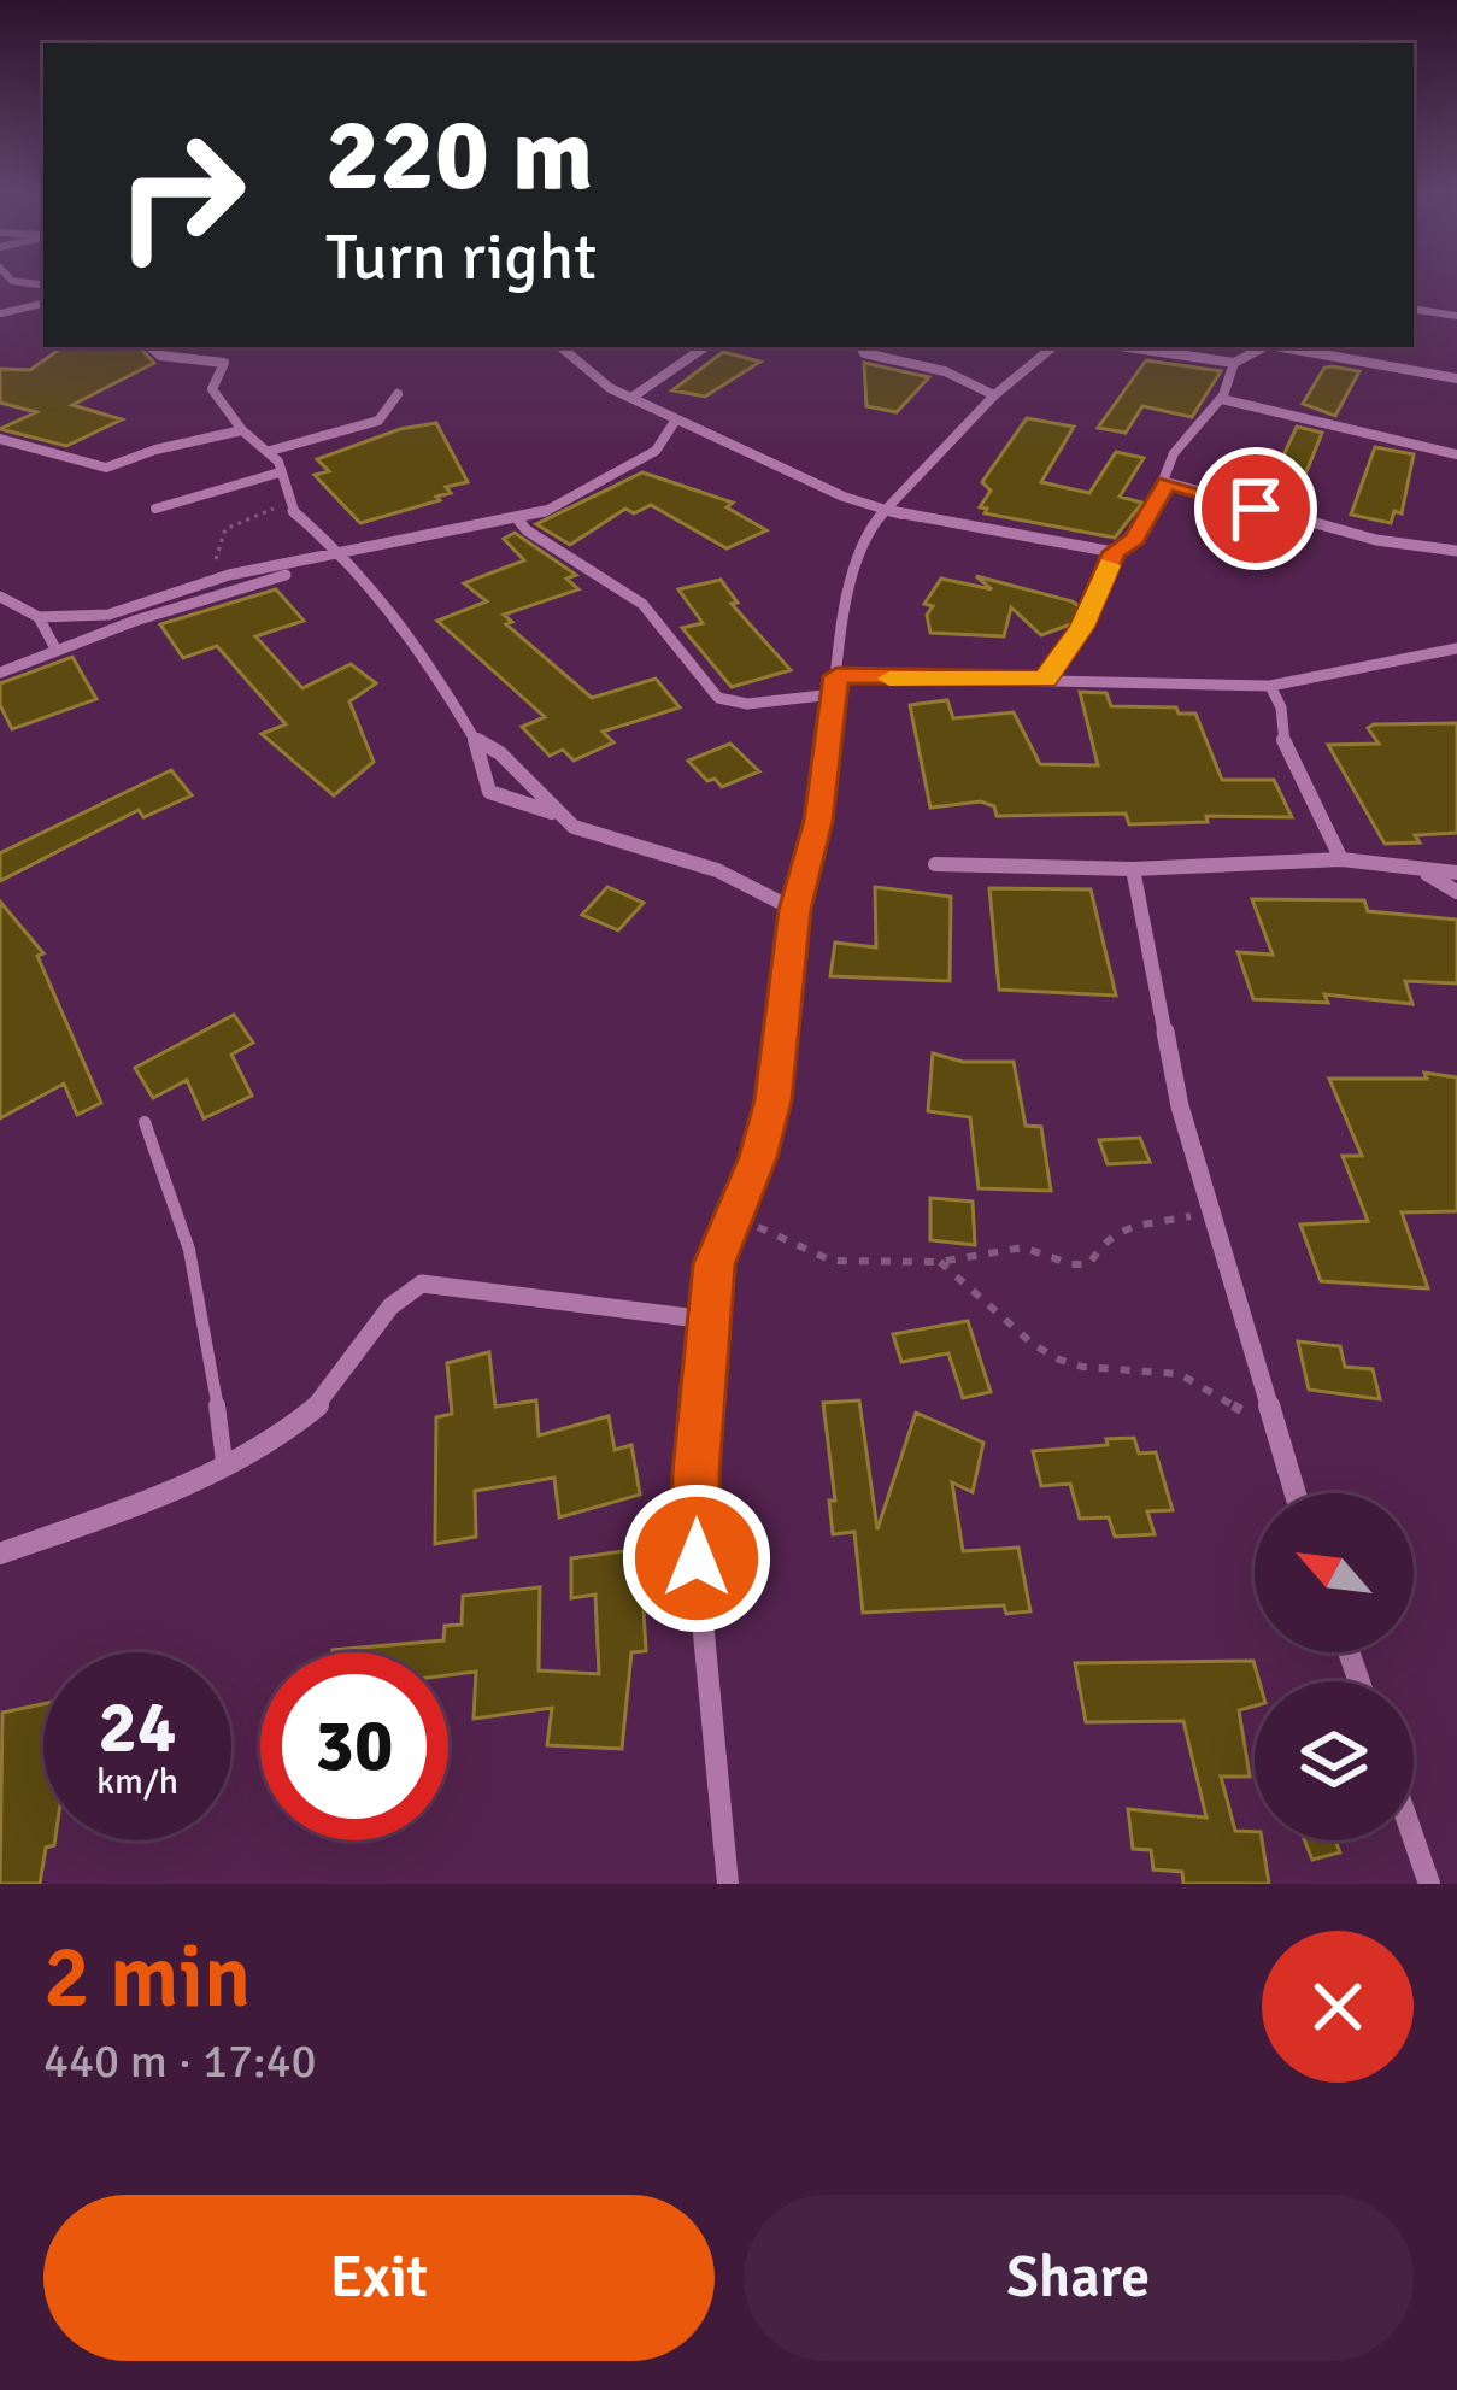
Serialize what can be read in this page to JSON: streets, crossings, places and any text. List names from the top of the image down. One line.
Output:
{"north":"top left","page":{"turn":["220 m","Turn right"],"speed":"24 km/h","limit":"30","heading":["2 min","440 m · 17:40"],"buttons":["Exit","Share"]}}
